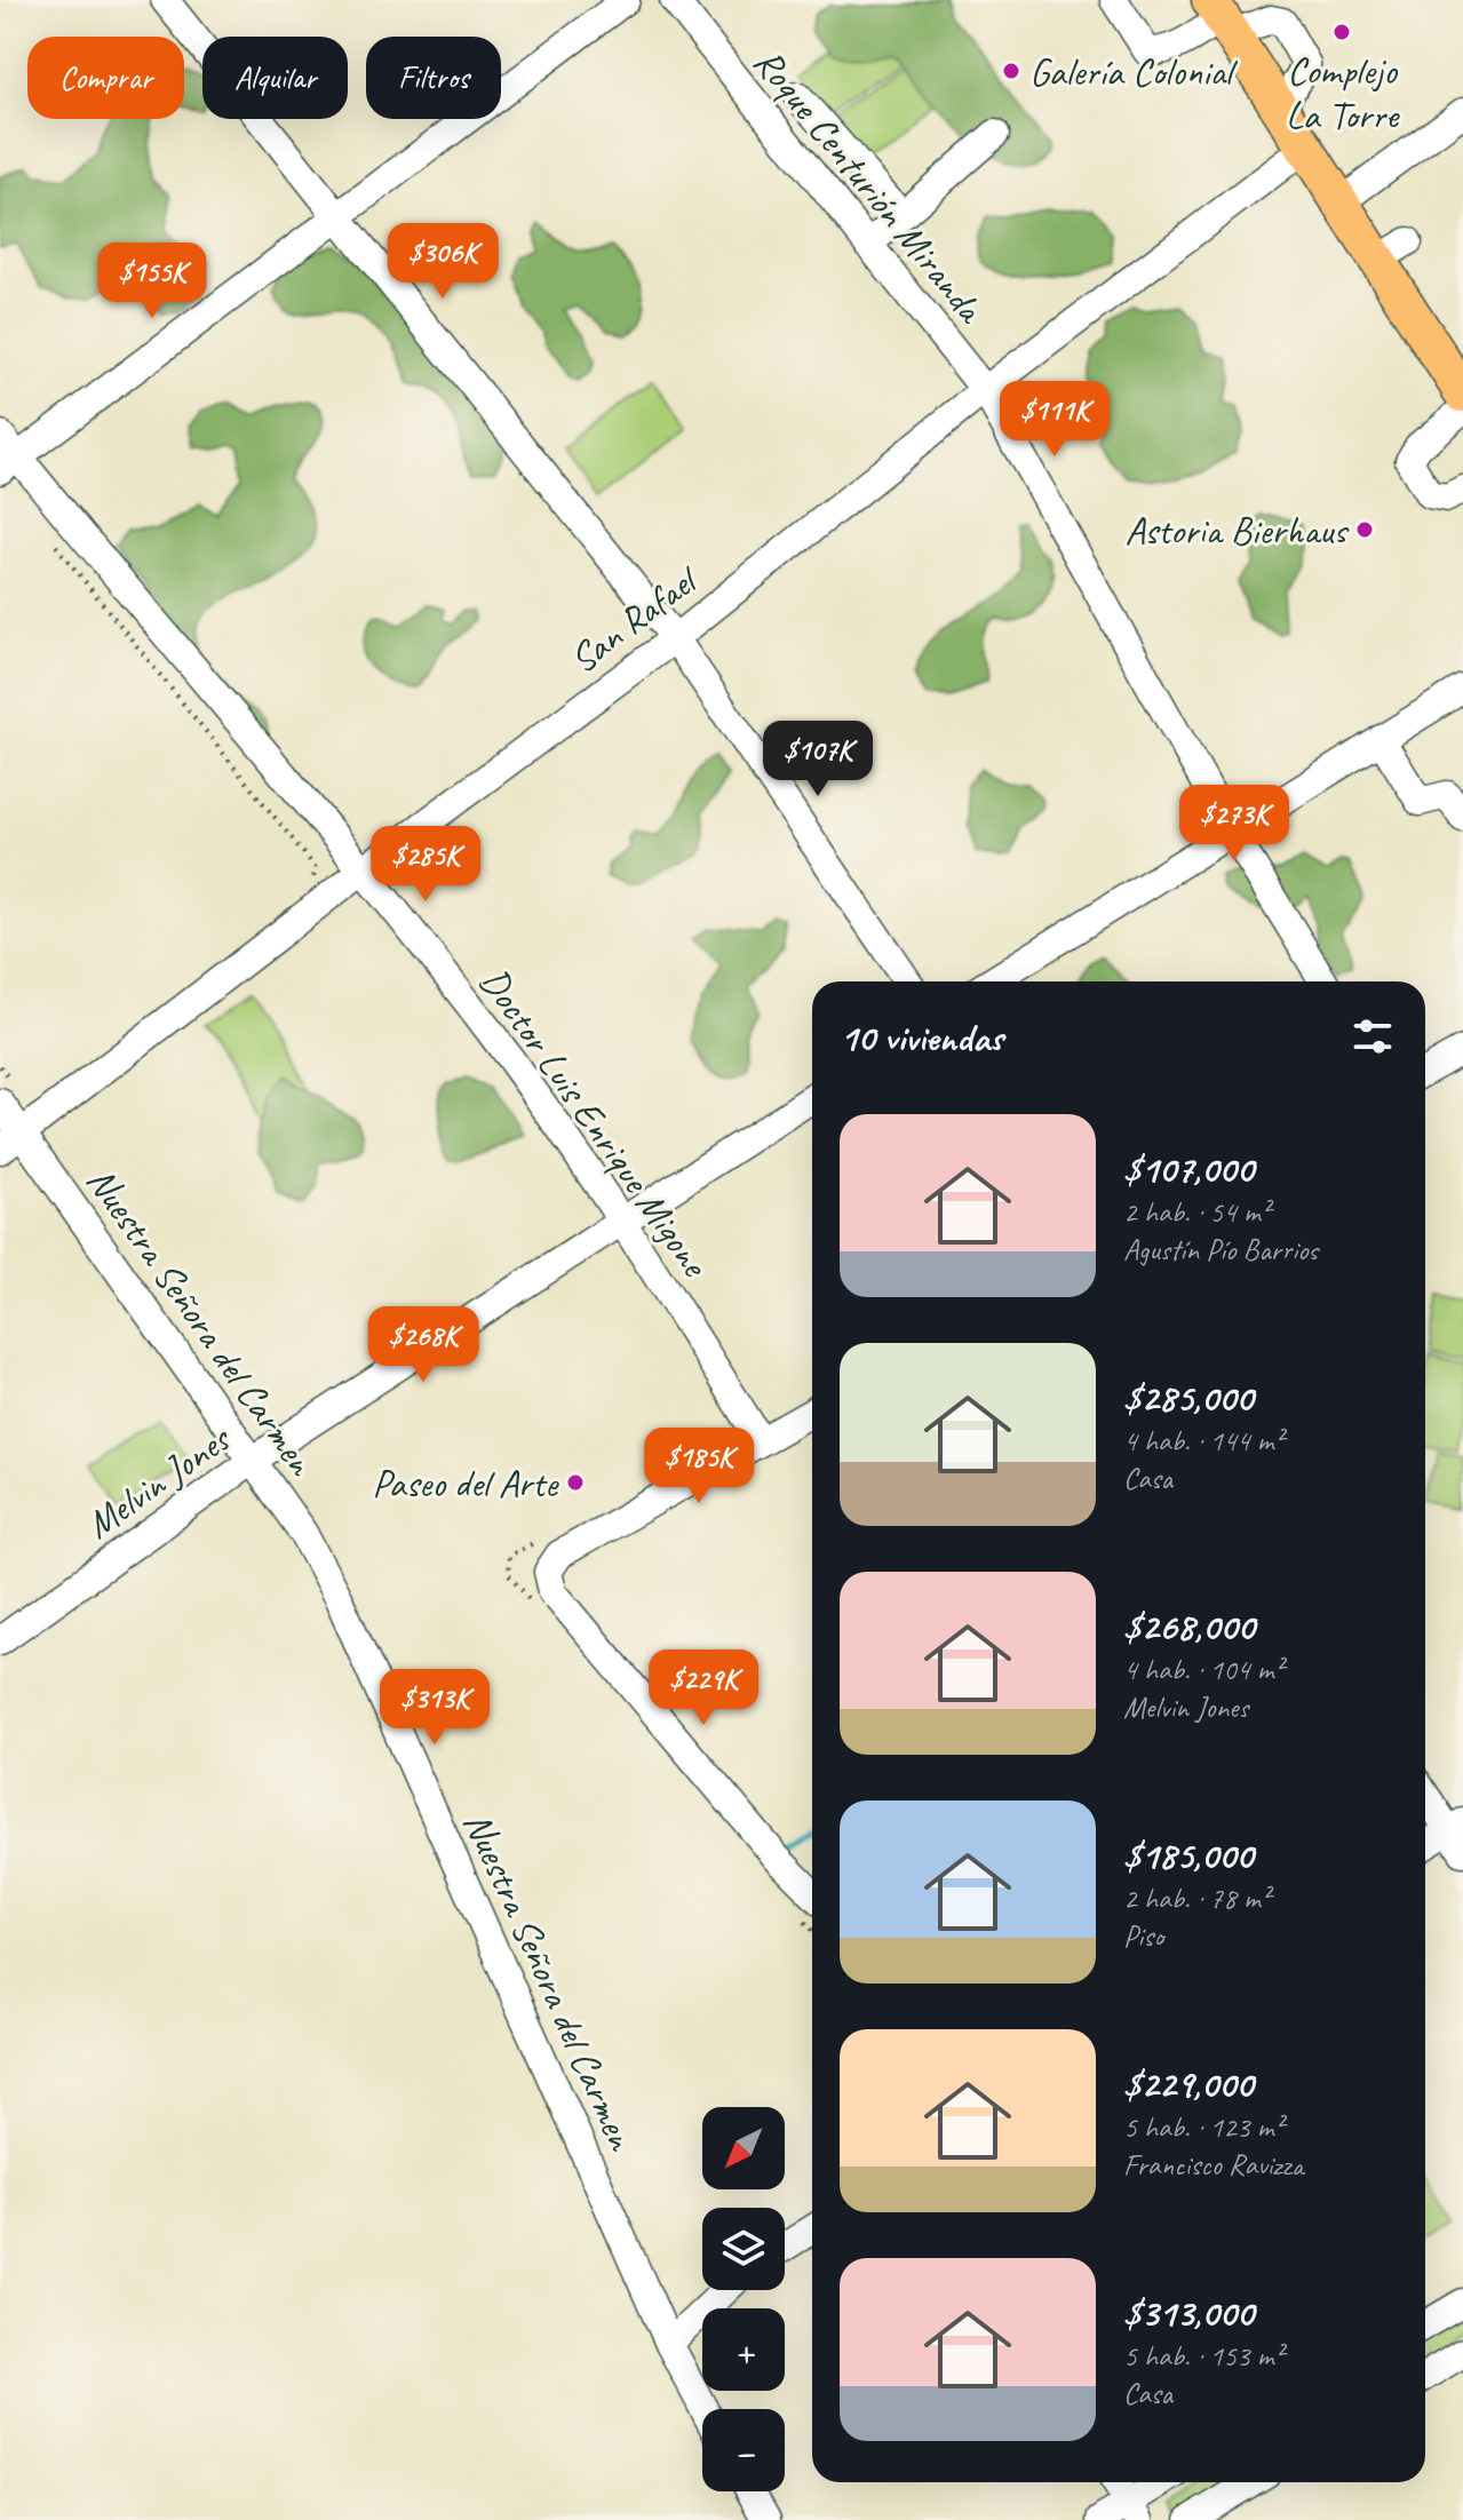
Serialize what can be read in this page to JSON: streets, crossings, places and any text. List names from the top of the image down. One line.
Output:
{"streets":{"street":["Roque Centurión Miranda","San Rafael","Doctor Luis Enrique Migone","Nuestra Señora del Carmen","Melvin Jones"]},"crossings":[["Roque Centurión Miranda","San Rafael"],["San Rafael","Doctor Luis Enrique Migone"],["San Rafael","Nuestra Señora del Carmen"],["Doctor Luis Enrique Migone","Melvin Jones"],["Nuestra Señora del Carmen","Melvin Jones"]],"places":["Complejo La Torre","Galería Colonial","Astoria Bierhaus","Paseo del Arte"],"north":"bottom left","page":{"chip":["Comprar","Alquilar","Filtros"],"price":["$306K","$155K","$111K","$107K","$273K","$285K","$268K","$185K","$229K","$313K"],"heading":"10 viviendas","list":[{"name":"$107,000","note":"2 hab. · 54 m² · Agustín Pío Barrios"},{"name":"$285,000","note":"4 hab. · 144 m² · Casa"},{"name":"$268,000","note":"4 hab. · 104 m² · Melvin Jones"},{"name":"$185,000","note":"2 hab. · 78 m² · Piso"},{"name":"$229,000","note":"5 hab. · 123 m² · Francisco Ravizza"},{"name":"$313,000","note":"5 hab. · 153 m² · Casa"}],"map_buttons":["+","−"]}}
